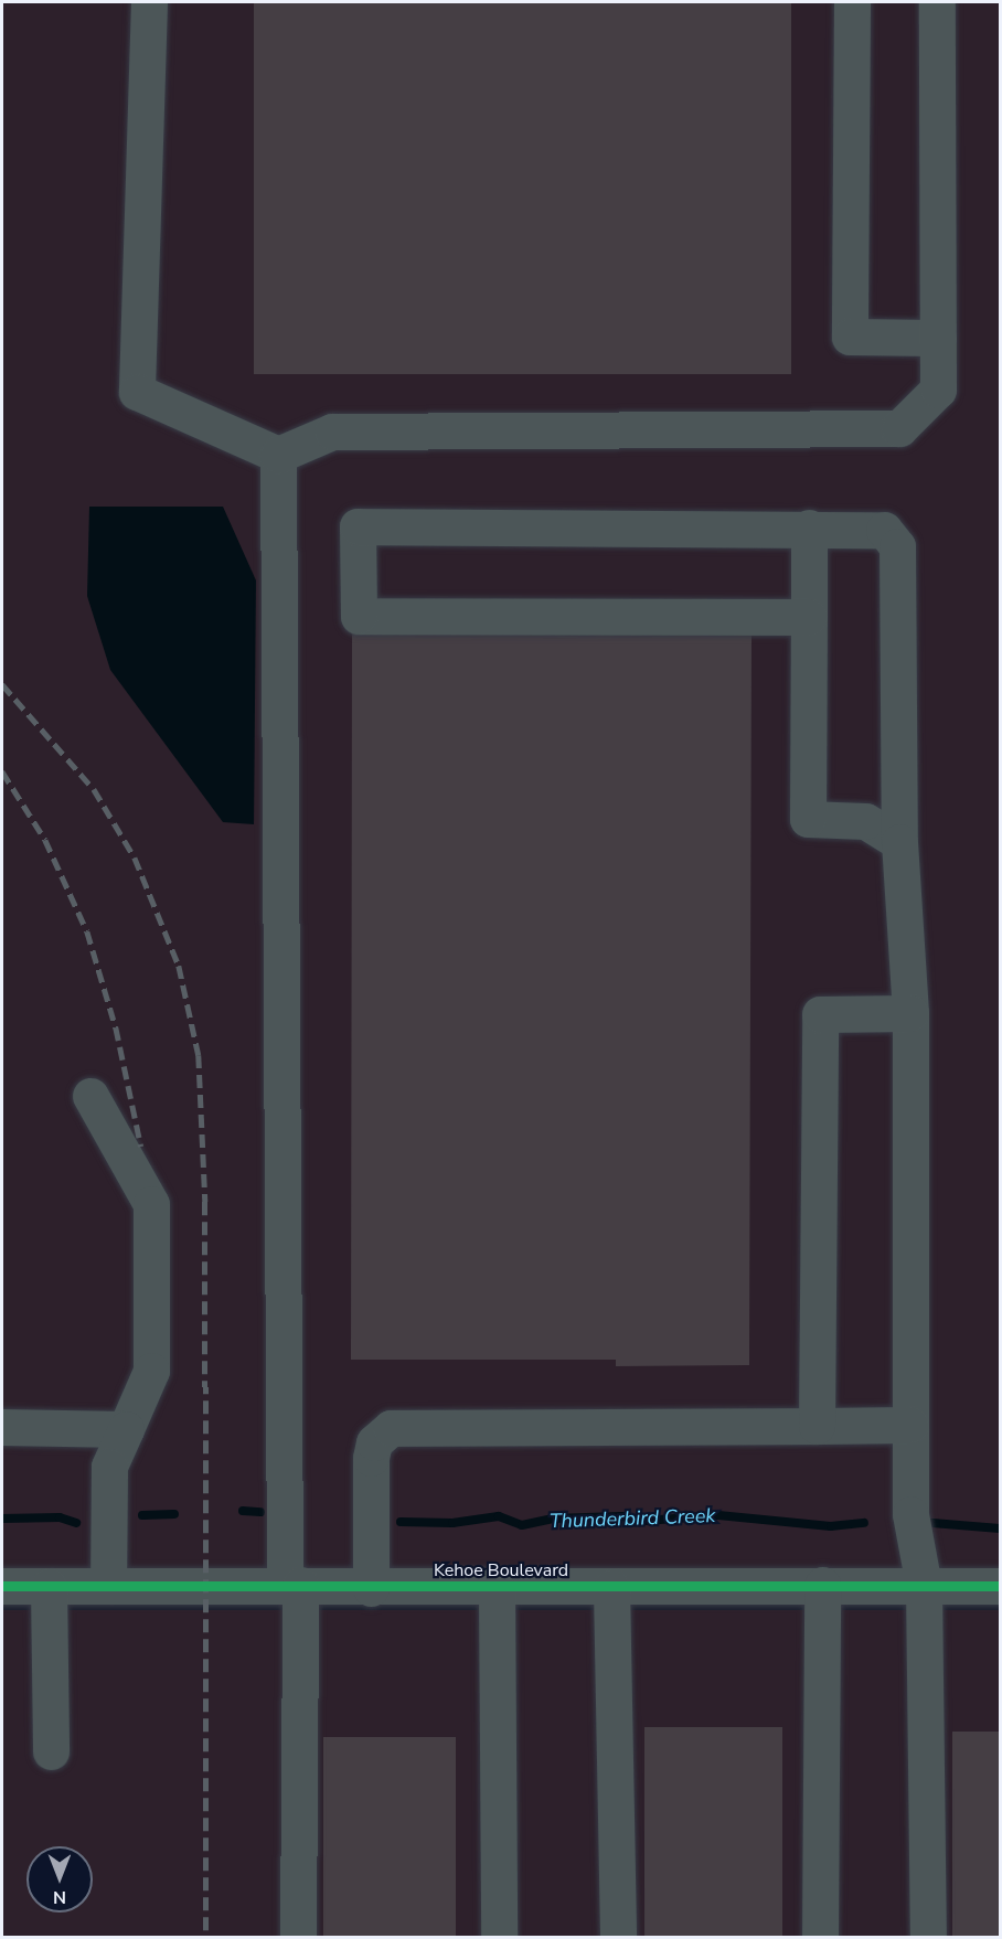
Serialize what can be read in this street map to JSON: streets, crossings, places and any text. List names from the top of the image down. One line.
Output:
{"streets":{"street":["Kehoe Boulevard"]},"water":["Thunderbird Creek"],"north":"bottom"}
